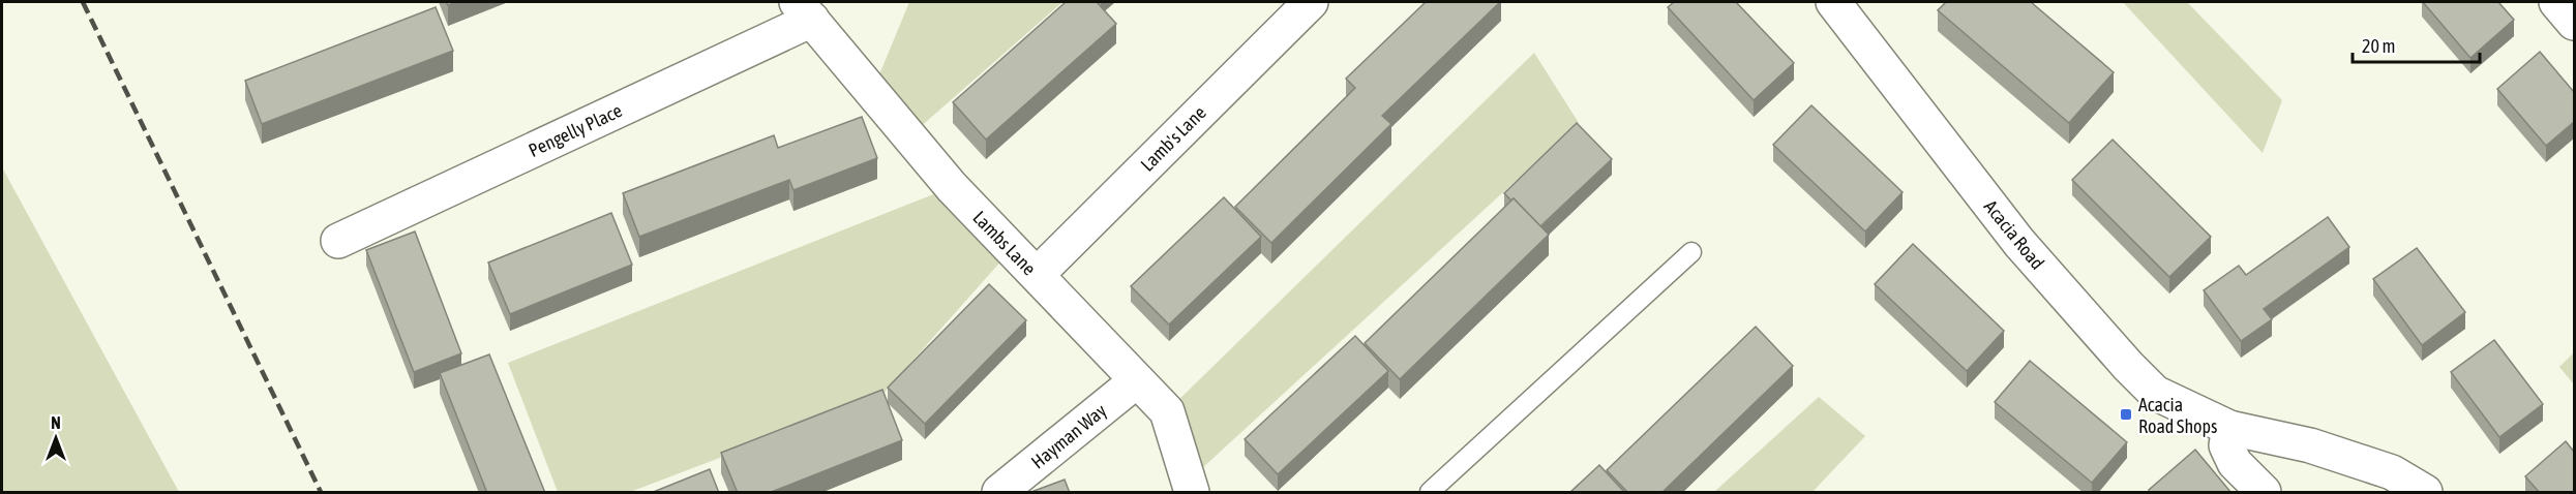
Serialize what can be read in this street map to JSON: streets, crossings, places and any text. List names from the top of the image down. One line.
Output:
{"streets":{"street":["Pengelly Place","Lamb's Lane","Acacia Road","Lambs Lane","Hayman Way"]},"crossings":[["Pengelly Place","Lambs Lane"],["Lamb's Lane","Lambs Lane"],["Lambs Lane","Hayman Way"]],"places":{"transit":["Acacia Road Shops"]},"scale_bar":"20 m","north":"top"}
